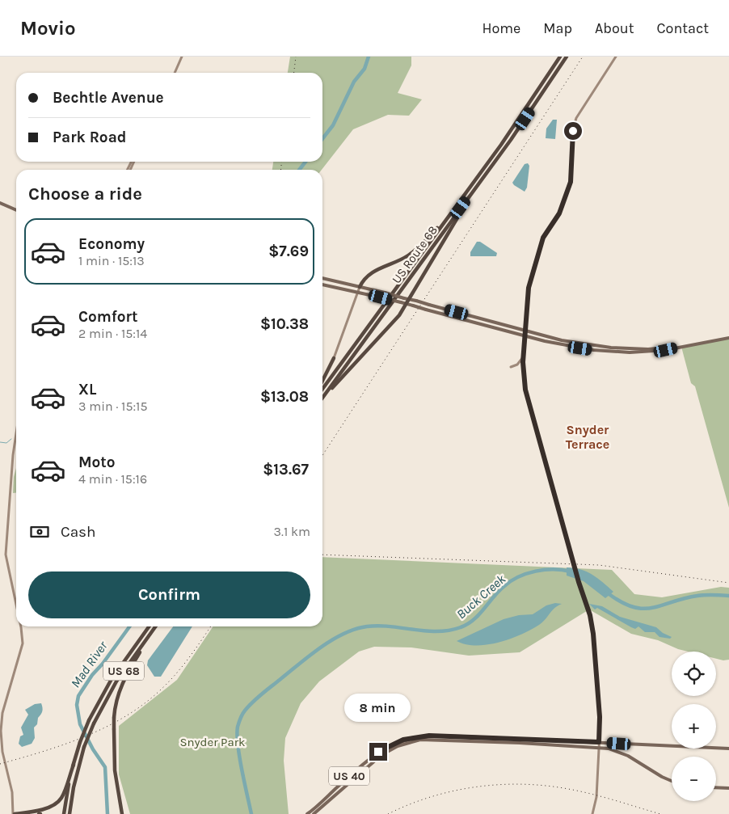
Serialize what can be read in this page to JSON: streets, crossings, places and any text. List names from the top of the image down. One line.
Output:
{"streets":{"highway":["US Route 68","US 68"],"main road":["US 40"]},"districts":["Snyder Terrace"],"water":["Buck Creek","Mad River"],"parks":["Snyder Park"],"page":{"header":"Movio","nav":["Home","Map","About","Contact"],"banner":["Bechtle Avenue","Park Road"],"heading":"Choose a ride","list":[{"name":"Economy","note":"1 min · 15:13","value":"$7.69"},{"name":"Comfort","note":"2 min · 15:14","value":"$10.38"},{"name":"XL","note":"3 min · 15:15","value":"$13.08"},{"name":"Moto","note":"4 min · 15:16","value":"$13.67"}],"pay":["Cash","3.1 km"],"buttons":"Confirm","map_buttons":["+","−"],"bubble":"8 min"}}
